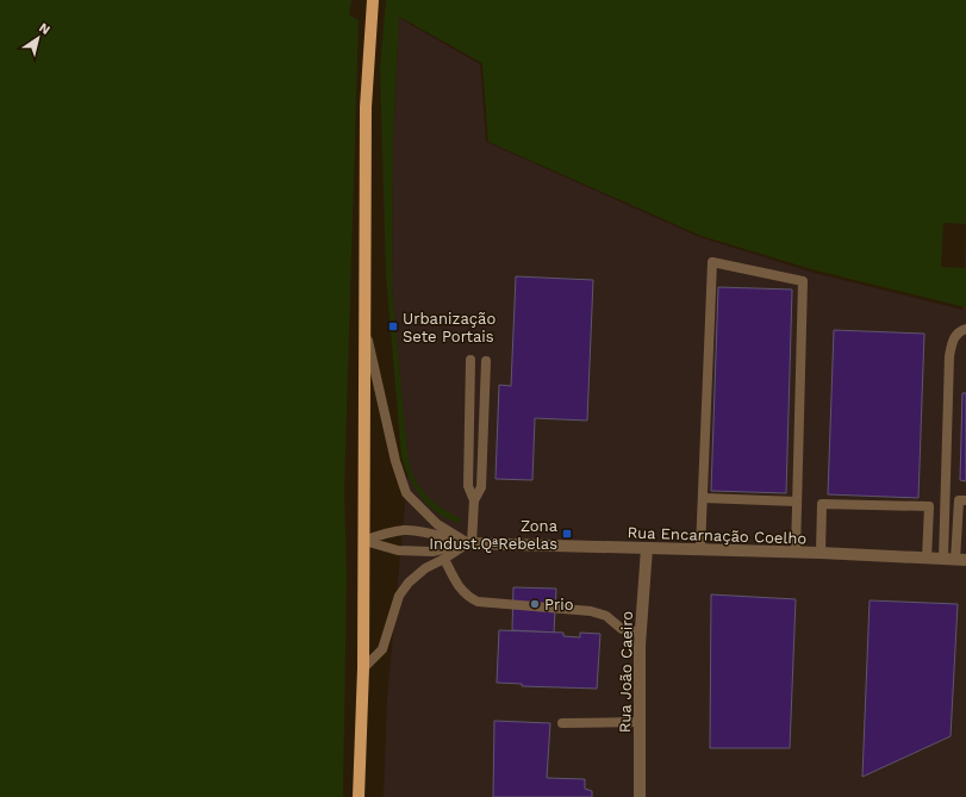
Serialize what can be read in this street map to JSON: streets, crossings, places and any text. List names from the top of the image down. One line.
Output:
{"streets":{"street":["Rua Encarnação Coelho","Rua João Caeiro"]},"crossings":[["Rua Encarnação Coelho","Rua João Caeiro"]],"places":{"transit":["Urbanização Sete Portais","Zona Indust.QªRebelas"],"other":["Prio"]},"north":"top right"}
